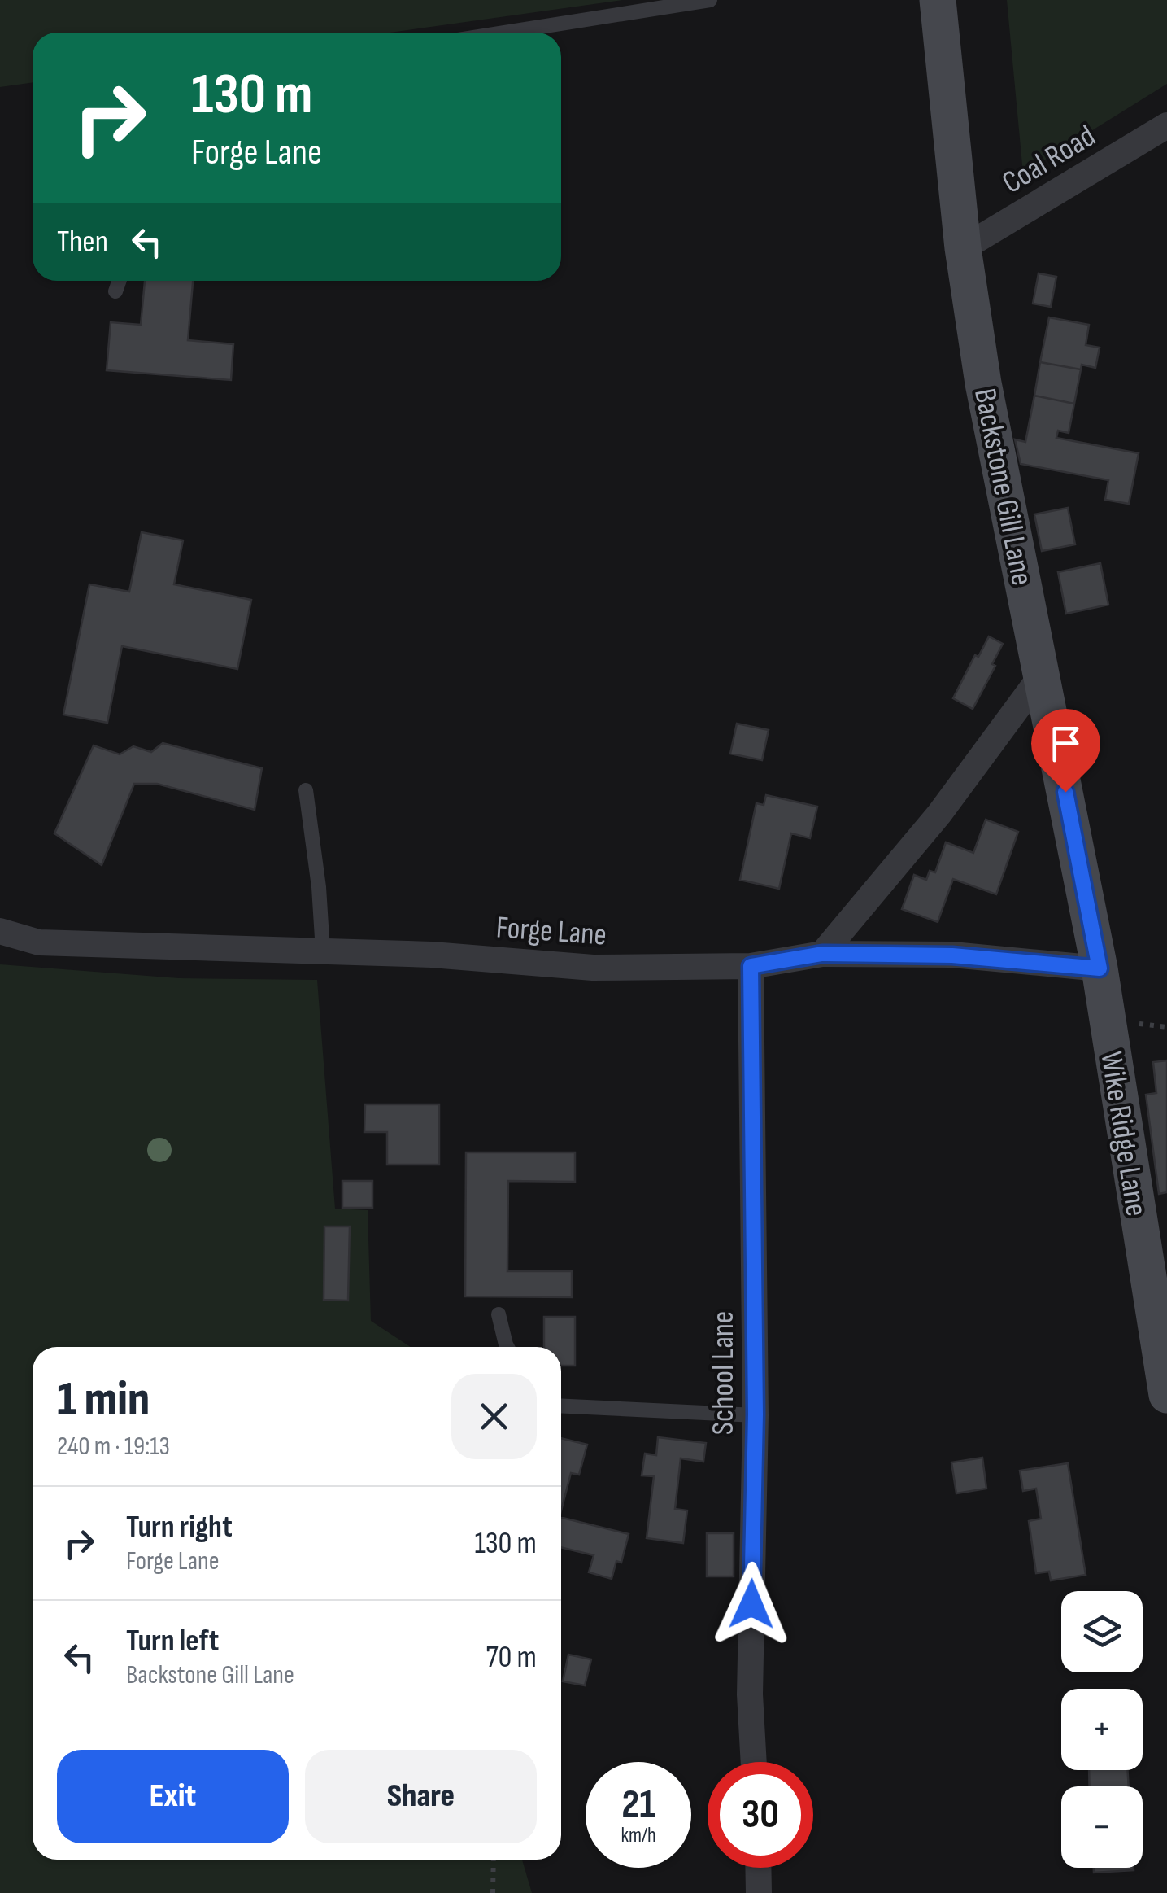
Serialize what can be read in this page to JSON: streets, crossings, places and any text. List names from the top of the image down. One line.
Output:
{"streets":{"street":["Coal Road","Backstone Gill Lane","Forge Lane","Wike Ridge Lane","School Lane"]},"crossings":[["Coal Road","Backstone Gill Lane"],["Backstone Gill Lane","Forge Lane"],["Backstone Gill Lane","Wike Ridge Lane"],["Forge Lane","Wike Ridge Lane"],["Forge Lane","School Lane"]],"page":{"turn":["130 m","Forge Lane"],"then":"Then","heading":["1 min","240 m · 19:13"],"list":[{"name":"Turn right","note":"Forge Lane","value":"130 m"},{"name":"Turn left","note":"Backstone Gill Lane","value":"70 m"}],"map_buttons":["+","−"],"buttons":["Exit","Share"],"speed":"21 km/h","limit":"30"}}
